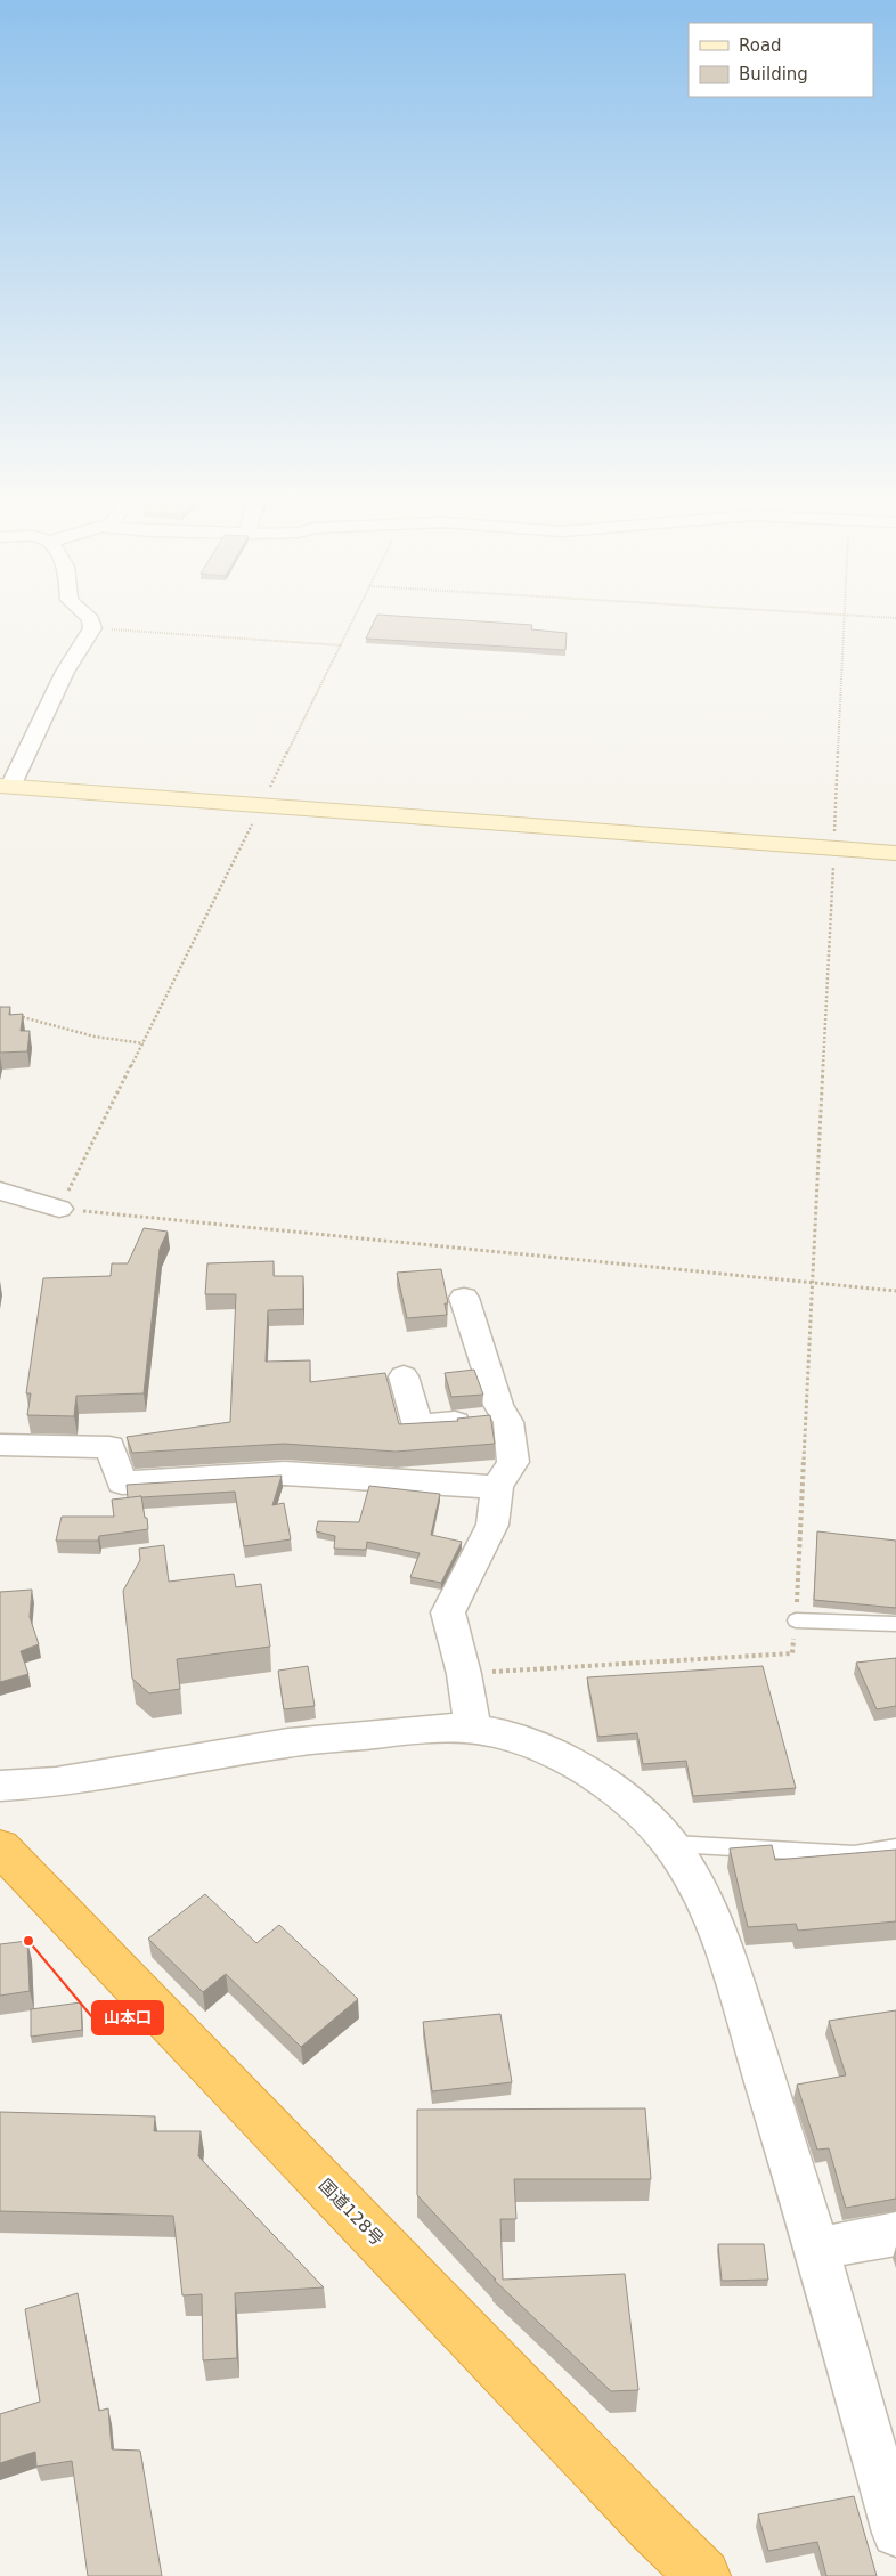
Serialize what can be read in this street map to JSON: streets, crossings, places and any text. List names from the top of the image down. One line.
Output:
{"streets":{"highway":["国道128号"]},"places":["山本口"],"legend":["Road","Building"]}
